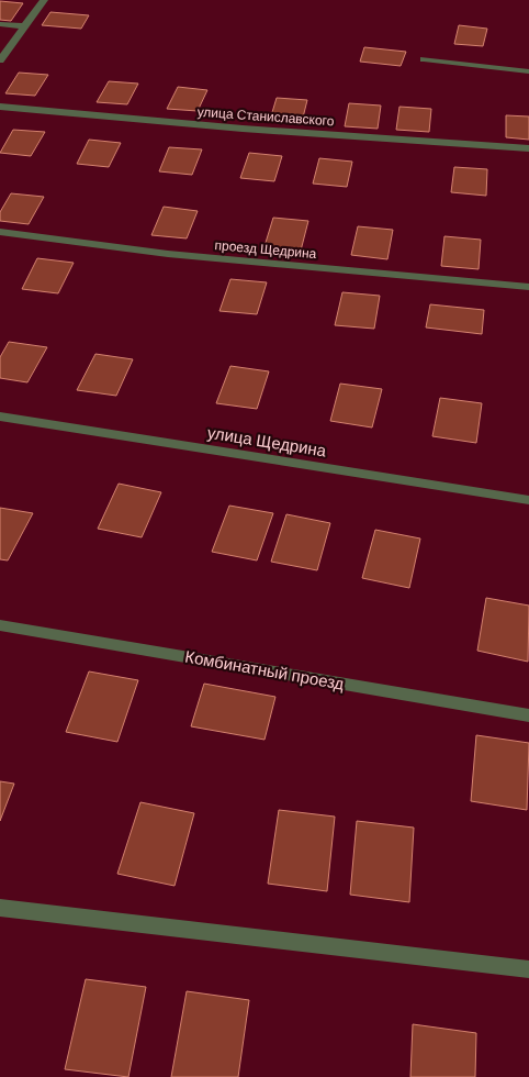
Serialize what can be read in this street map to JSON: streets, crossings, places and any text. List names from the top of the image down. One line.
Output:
{"streets":{"street":["улица Станиславского","проезд Щедрина","улица Щедрина","Комбинатный проезд"]}}
